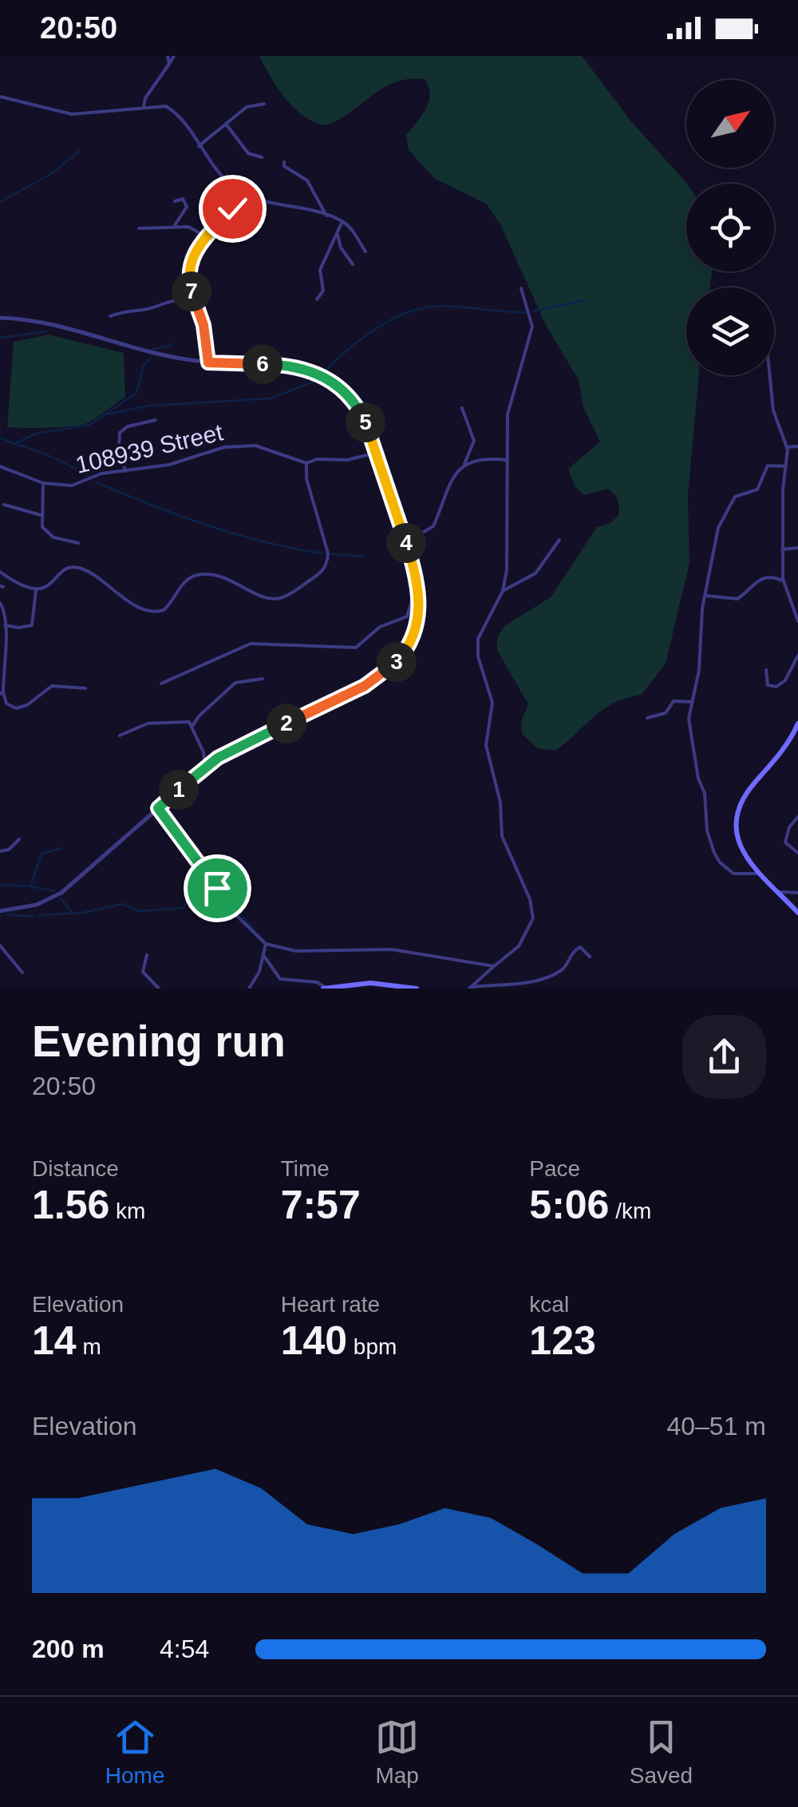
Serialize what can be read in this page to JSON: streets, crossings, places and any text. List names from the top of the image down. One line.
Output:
{"streets":{"street":["108939 Street"]},"north":"top right","page":{"status":"20:50","pins":["7","6","5","4","3","2","1"],"heading":["Evening run","20:50"],"stats":[["Distance","1.56 km"],["Time","7:57"],["Pace","5:06 /km"],["Elevation","14 m"],["Heart rate","140 bpm"],["kcal","123"]],"chart":["Elevation","40–51 m"],"list":[{"name":"200 m","note":"4:54"}],"tabs":["Home","Map","Saved"]}}
